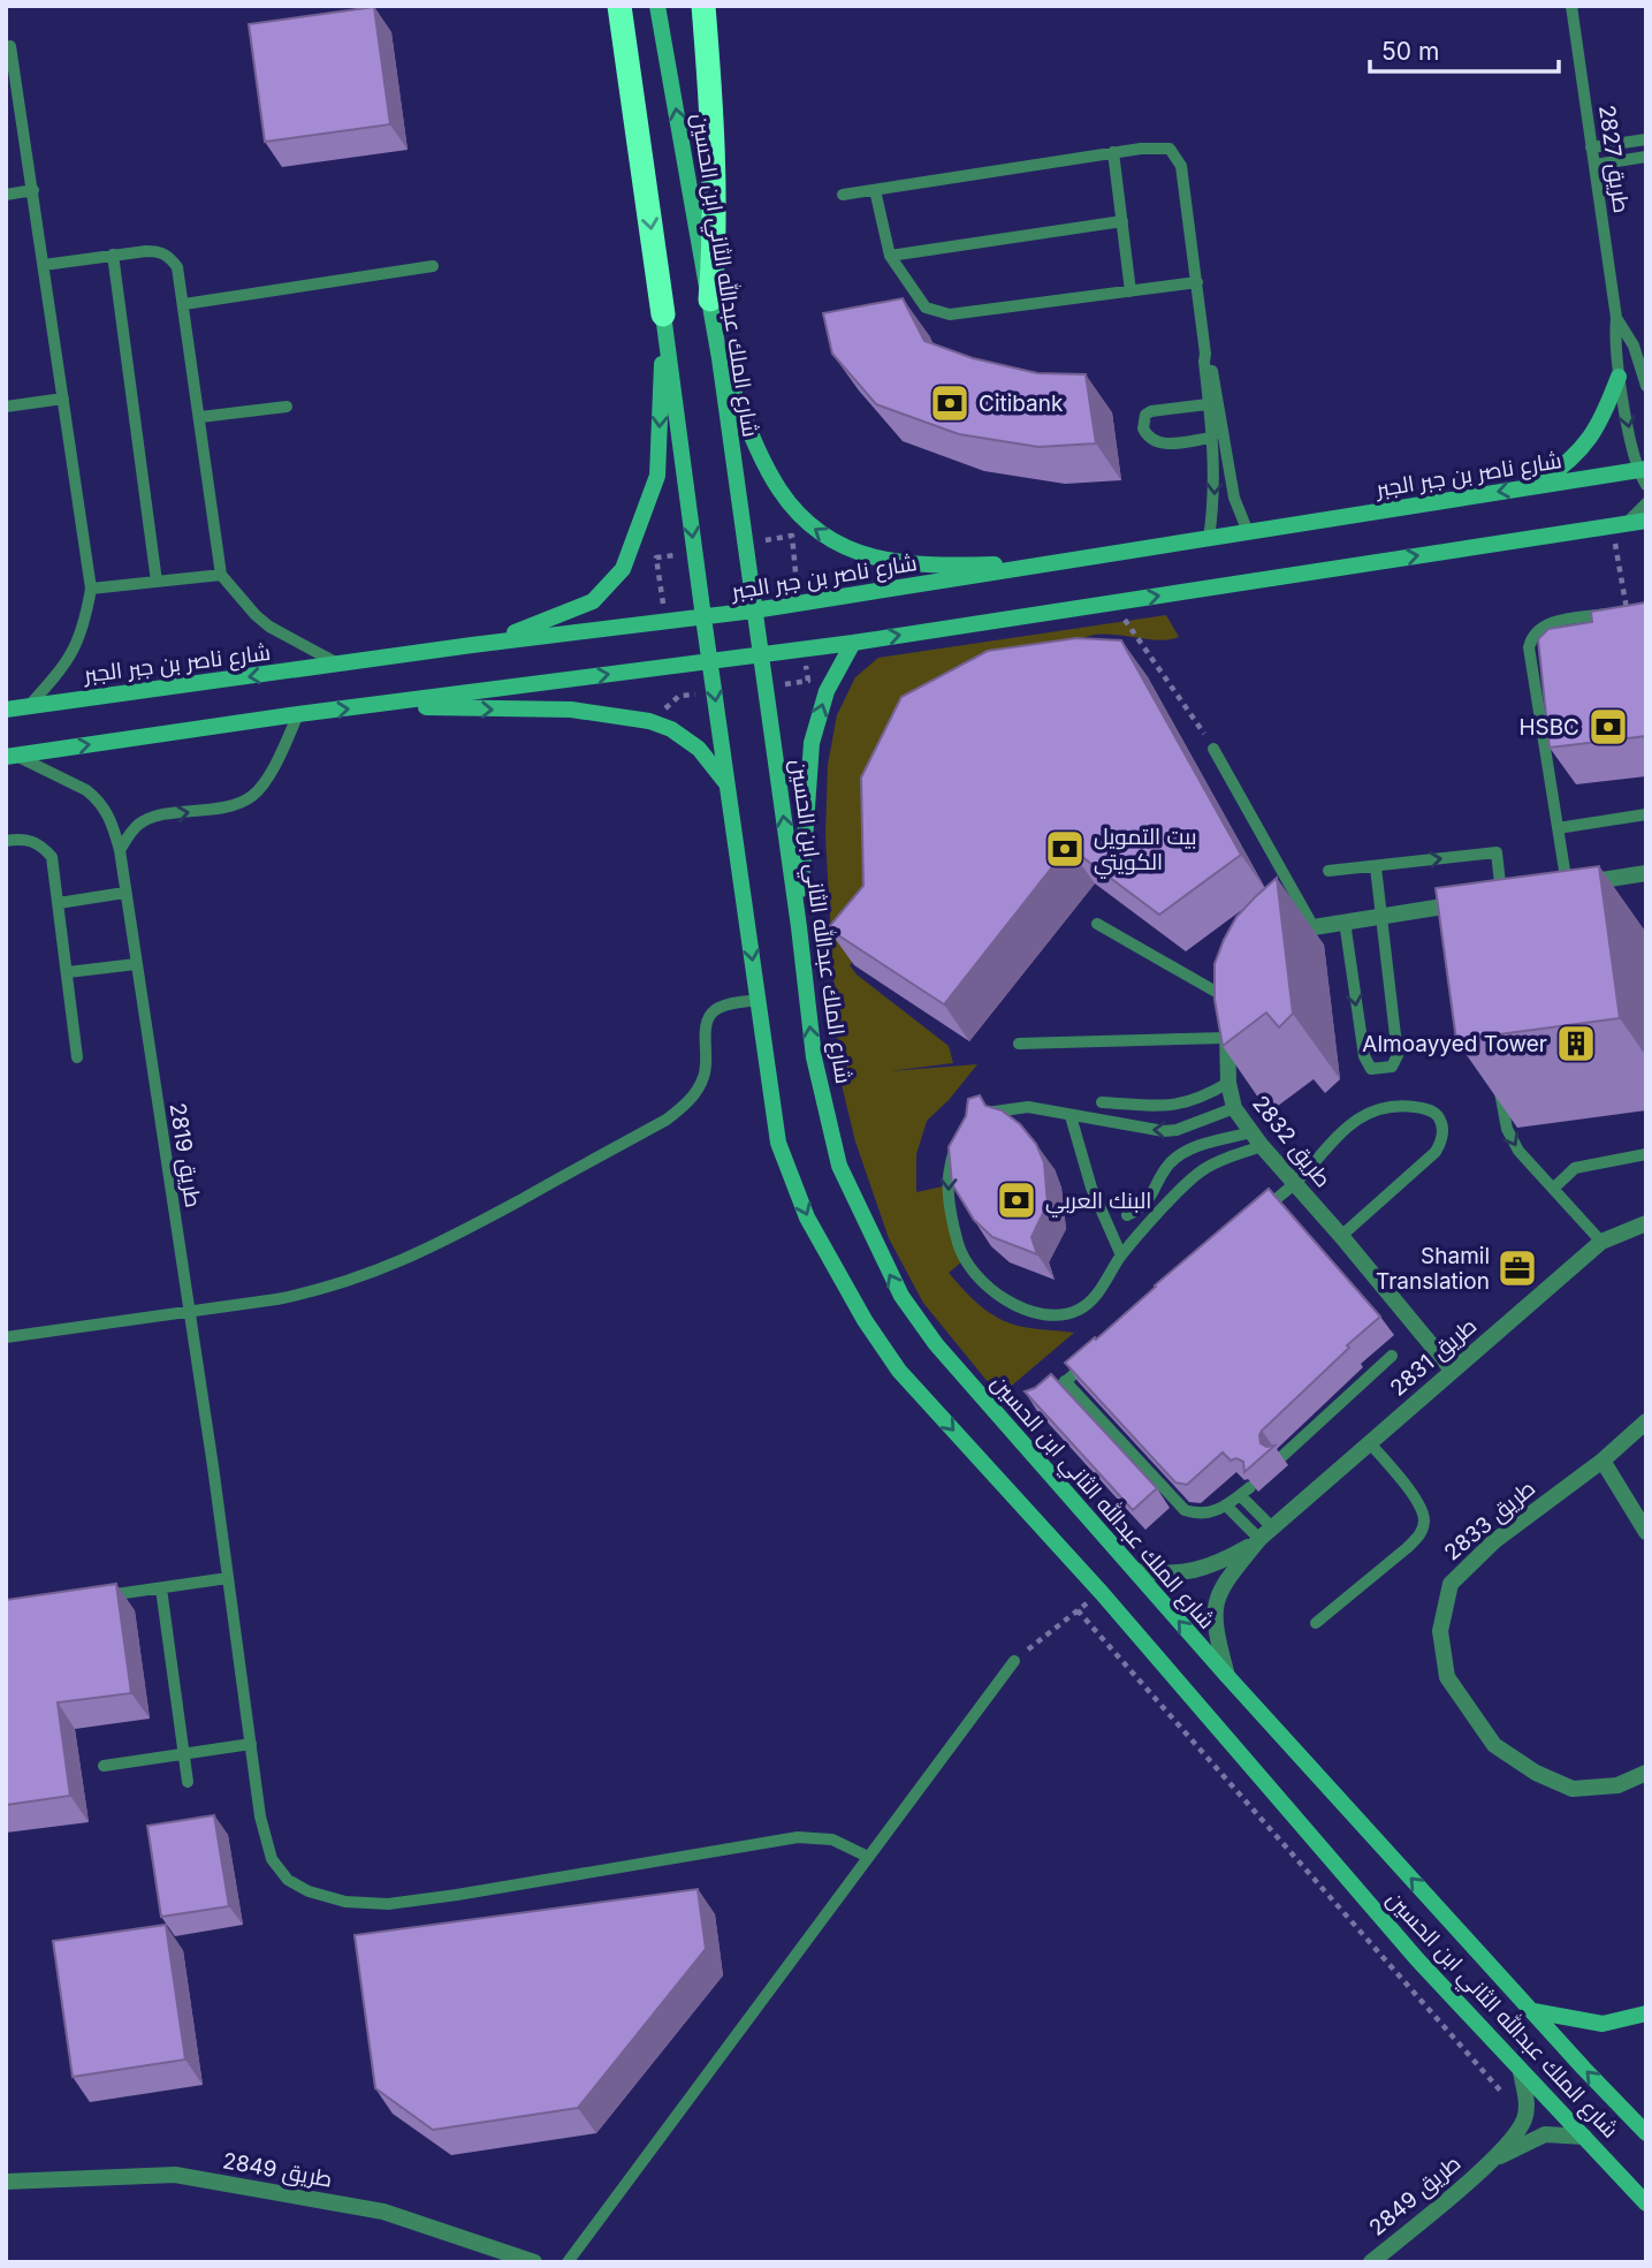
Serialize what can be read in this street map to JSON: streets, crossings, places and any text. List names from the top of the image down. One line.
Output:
{"streets":{"main road":["شارع الملك عبدالله الثاني ابن الحسين","شارع ناصر بن جبر الجبر"],"street":["طريق 2832","طريق 2831","طريق 2833","طريق 2849"],"lane":["طريق 2827","طريق 2819"]},"crossings":[["طريق 2827","شارع ناصر بن جبر الجبر"],["شارع الملك عبدالله الثاني ابن الحسين","شارع ناصر بن جبر الجبر"],["شارع الملك عبدالله الثاني ابن الحسين","طريق 2831"],["شارع الملك عبدالله الثاني ابن الحسين","طريق 2849"],["طريق 2832","طريق 2831"]],"places":{"bank":["Citibank","HSBC","بيت التمويل الكويتي","البنك العربي"],"building":["Almoayyed Tower"],"office":["Shamil Translation"]},"scale_bar":"50 m"}
